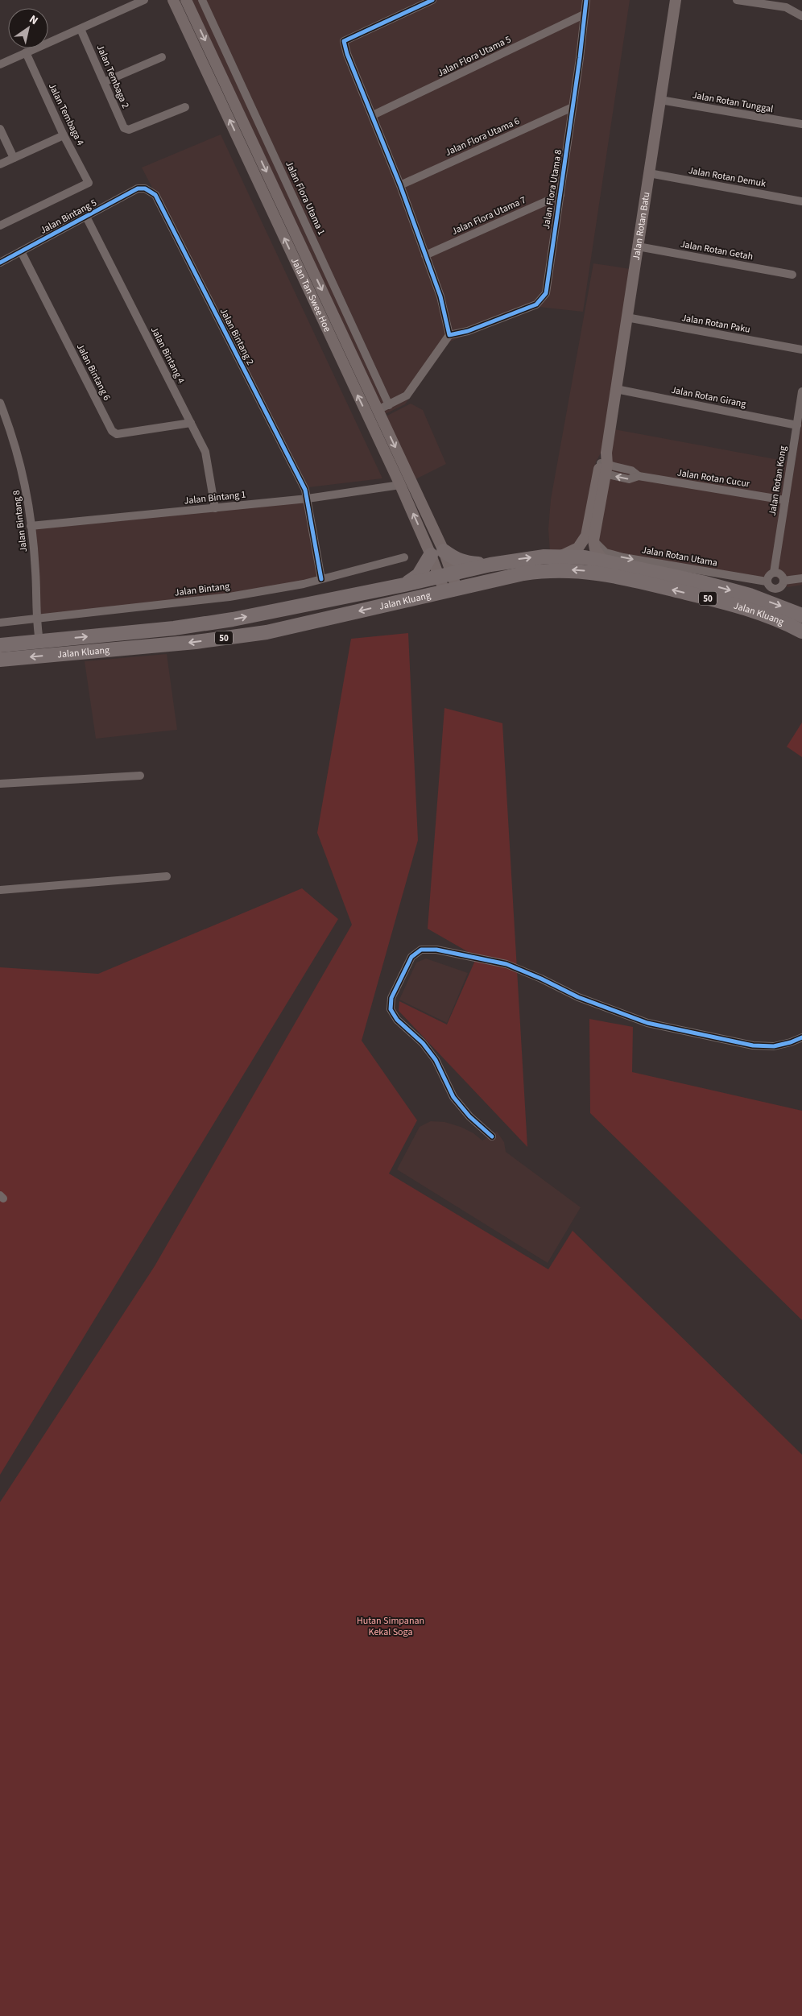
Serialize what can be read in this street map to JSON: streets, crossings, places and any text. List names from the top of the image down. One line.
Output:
{"streets":{"highway":["50","Jalan Kluang"],"main road":["Jalan Rotan Batu","Jalan Tan Swee Hoe"],"street":["Jalan Flora Utama 5","Jalan Tembaga 2","Jalan Rotan Tunggal","Jalan Tembaga 4","Jalan Flora Utama 6","Jalan Rotan Demuk","Jalan Flora Utama 8","Jalan Flora Utama 1","Jalan Flora Utama 7","Jalan Bintang 5","Jalan Rotan Getah","Jalan Rotan Paku","Jalan Bintang 2","Jalan Bintang 4","Jalan Bintang 6","Jalan Rotan Girang","Jalan Rotan Cucur","Jalan Rotan Kong","Jalan Bintang 1","Jalan Bintang 8","Jalan Rotan Utama","Jalan Bintang"]},"crossings":[["Jalan Flora Utama 5","Jalan Flora Utama 8"],["Jalan Rotan Tunggal","Jalan Rotan Batu"],["Jalan Flora Utama 6","Jalan Flora Utama 8"],["Jalan Rotan Demuk","Jalan Rotan Batu"],["Jalan Flora Utama 8","Jalan Flora Utama 7"],["Jalan Bintang 5","Jalan Bintang 2"],["Jalan Bintang 5","Jalan Bintang 4"],["Jalan Bintang 5","Jalan Bintang 6"],["Jalan Rotan Batu","Jalan Rotan Getah"],["Jalan Rotan Batu","Jalan Rotan Paku"],["Jalan Rotan Batu","Jalan Rotan Girang"],["Jalan Rotan Batu","Jalan Rotan Cucur"],["Jalan Rotan Batu","Jalan Rotan Utama"],["Jalan Rotan Batu","Jalan Kluang"],["Jalan Tan Swee Hoe","Jalan Bintang 1"],["Jalan Tan Swee Hoe","Jalan Kluang"],["Jalan Bintang 2","Jalan Bintang 1"],["Jalan Bintang 2","Jalan Bintang"],["Jalan Bintang 4","Jalan Bintang 6"],["Jalan Bintang 4","Jalan Bintang 1"],["Jalan Rotan Girang","Jalan Rotan Kong"],["Jalan Rotan Cucur","Jalan Rotan Kong"],["Jalan Rotan Kong","Jalan Rotan Utama"],["Jalan Bintang 1","Jalan Bintang 8"],["Jalan Bintang 8","Jalan Bintang"],["Jalan Bintang 8","Jalan Kluang"]],"one_way":["Jalan Rotan Utama"],"parks":["Hutan Simpanan Kekal Soga"],"north":"top right"}
